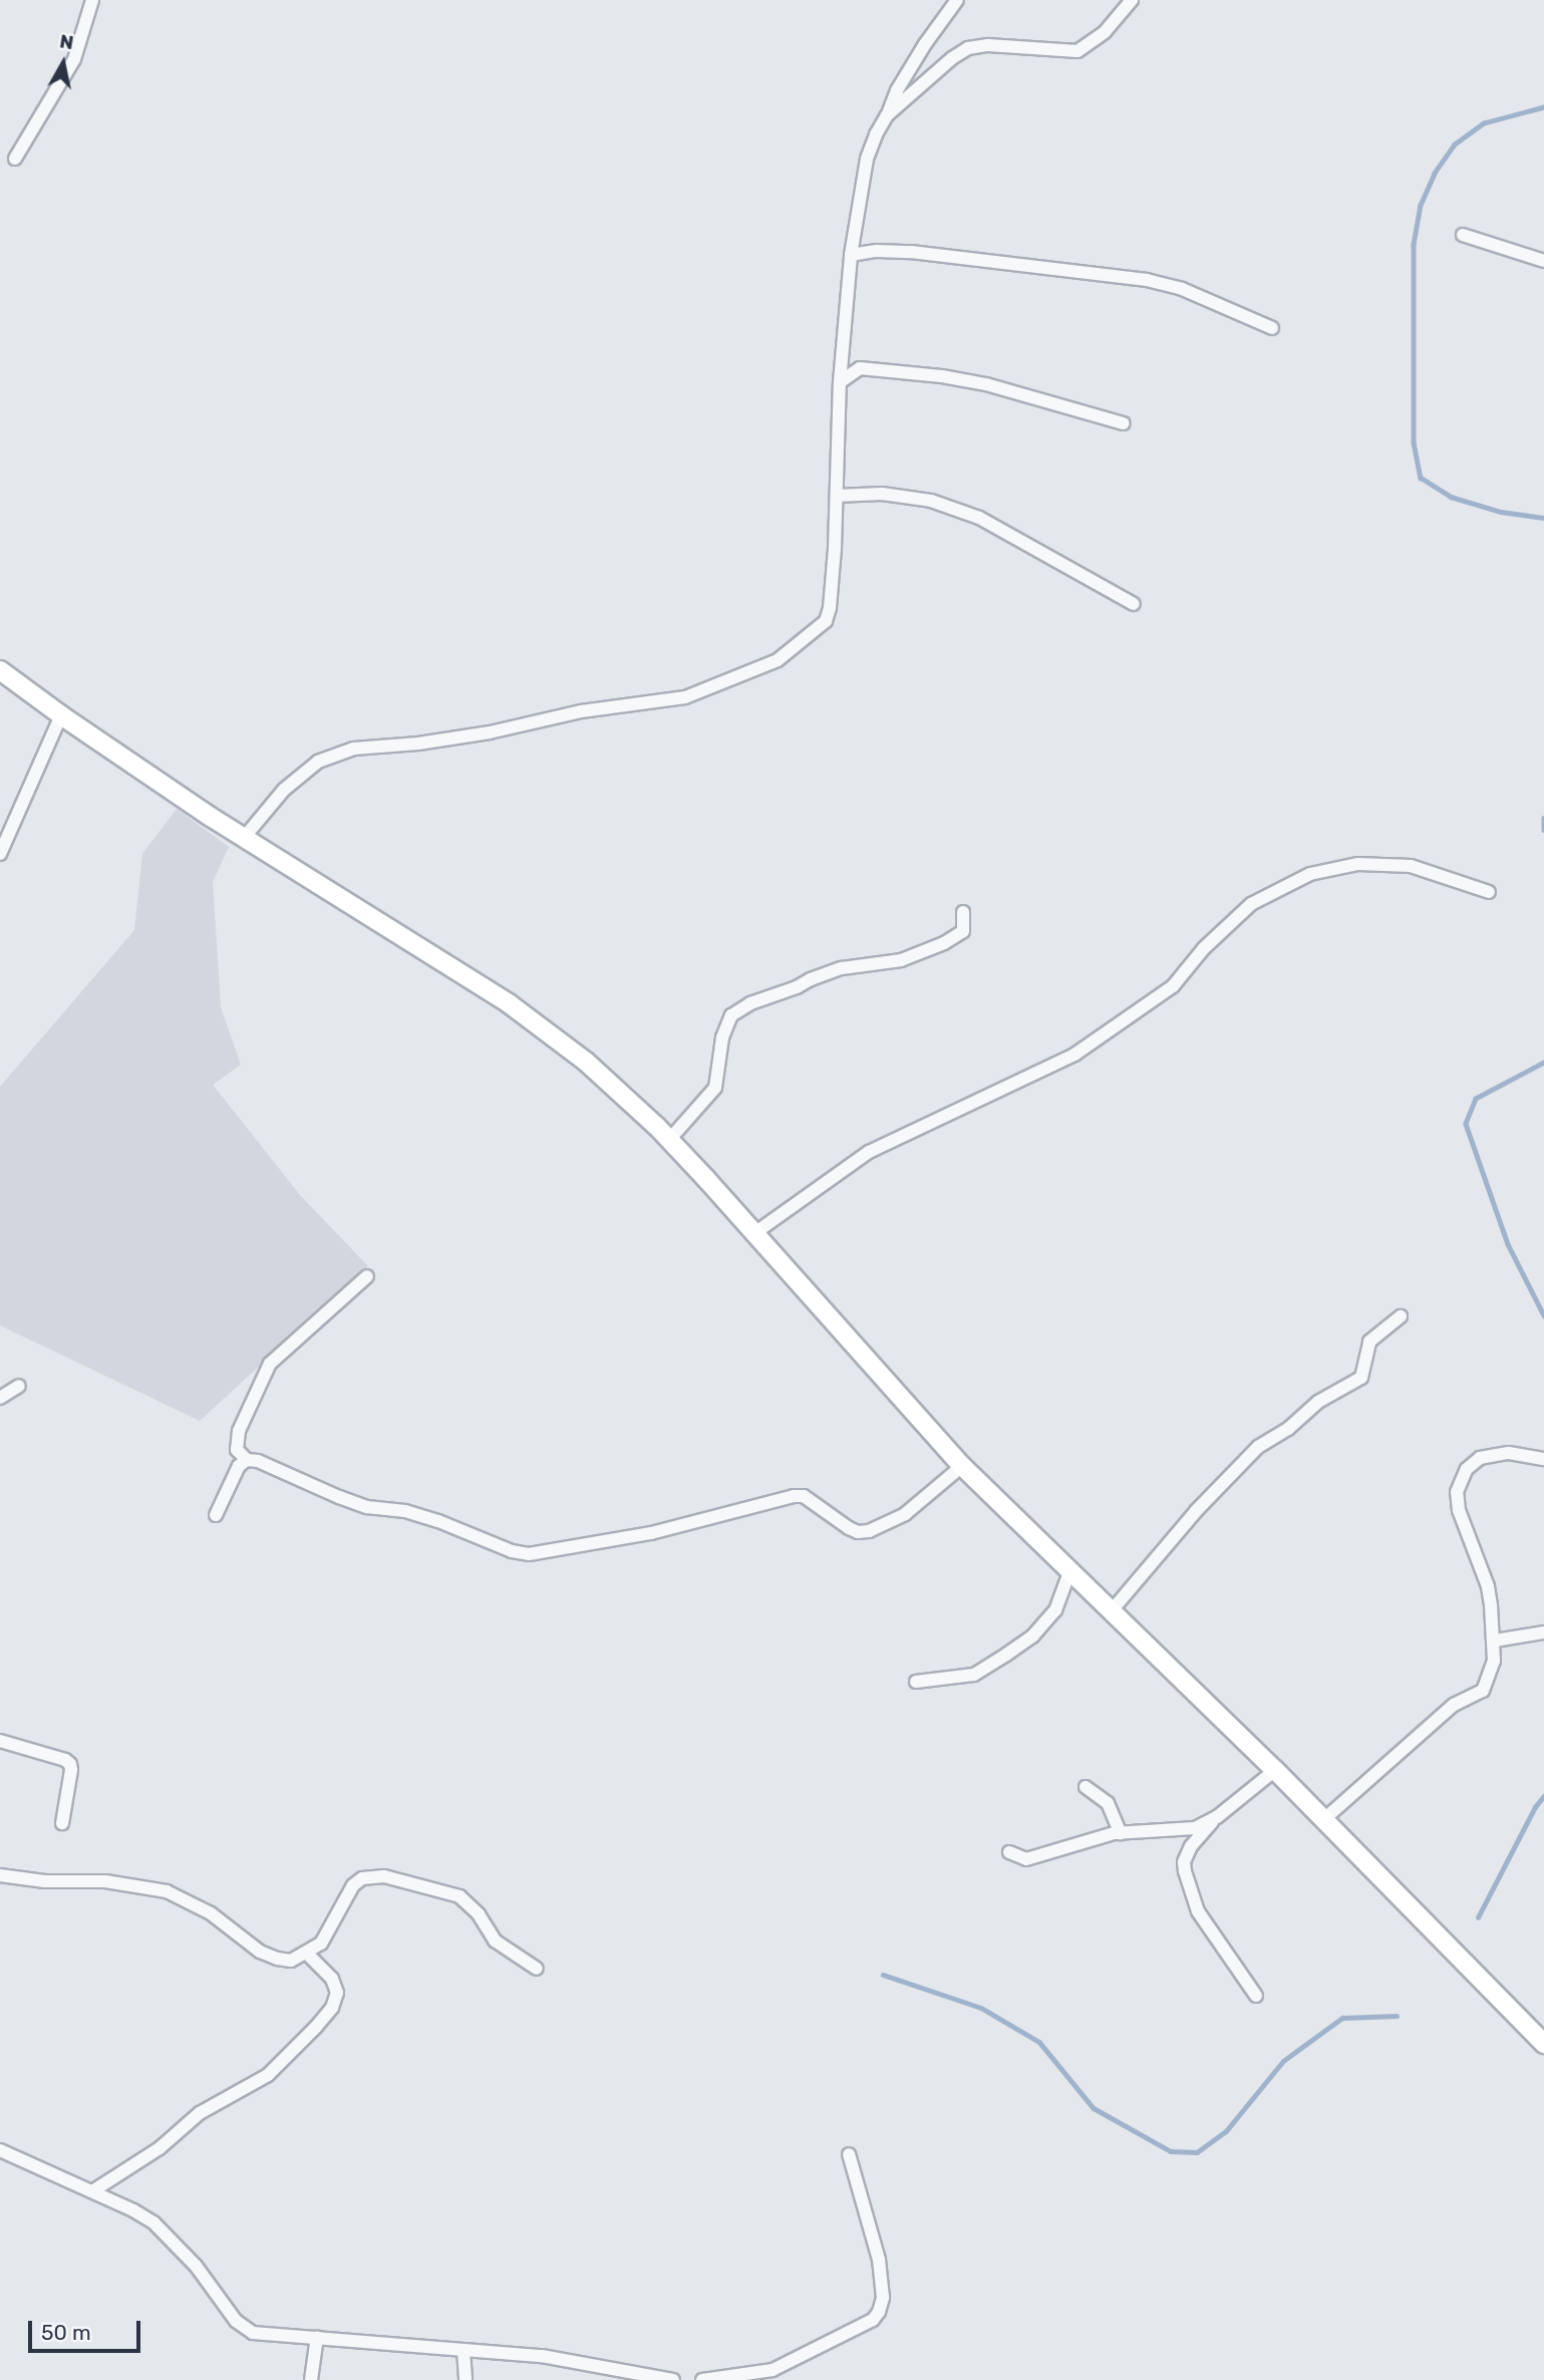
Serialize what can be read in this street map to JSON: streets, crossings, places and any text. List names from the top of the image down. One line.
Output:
{"scale_bar":"50 m","north":"top"}
